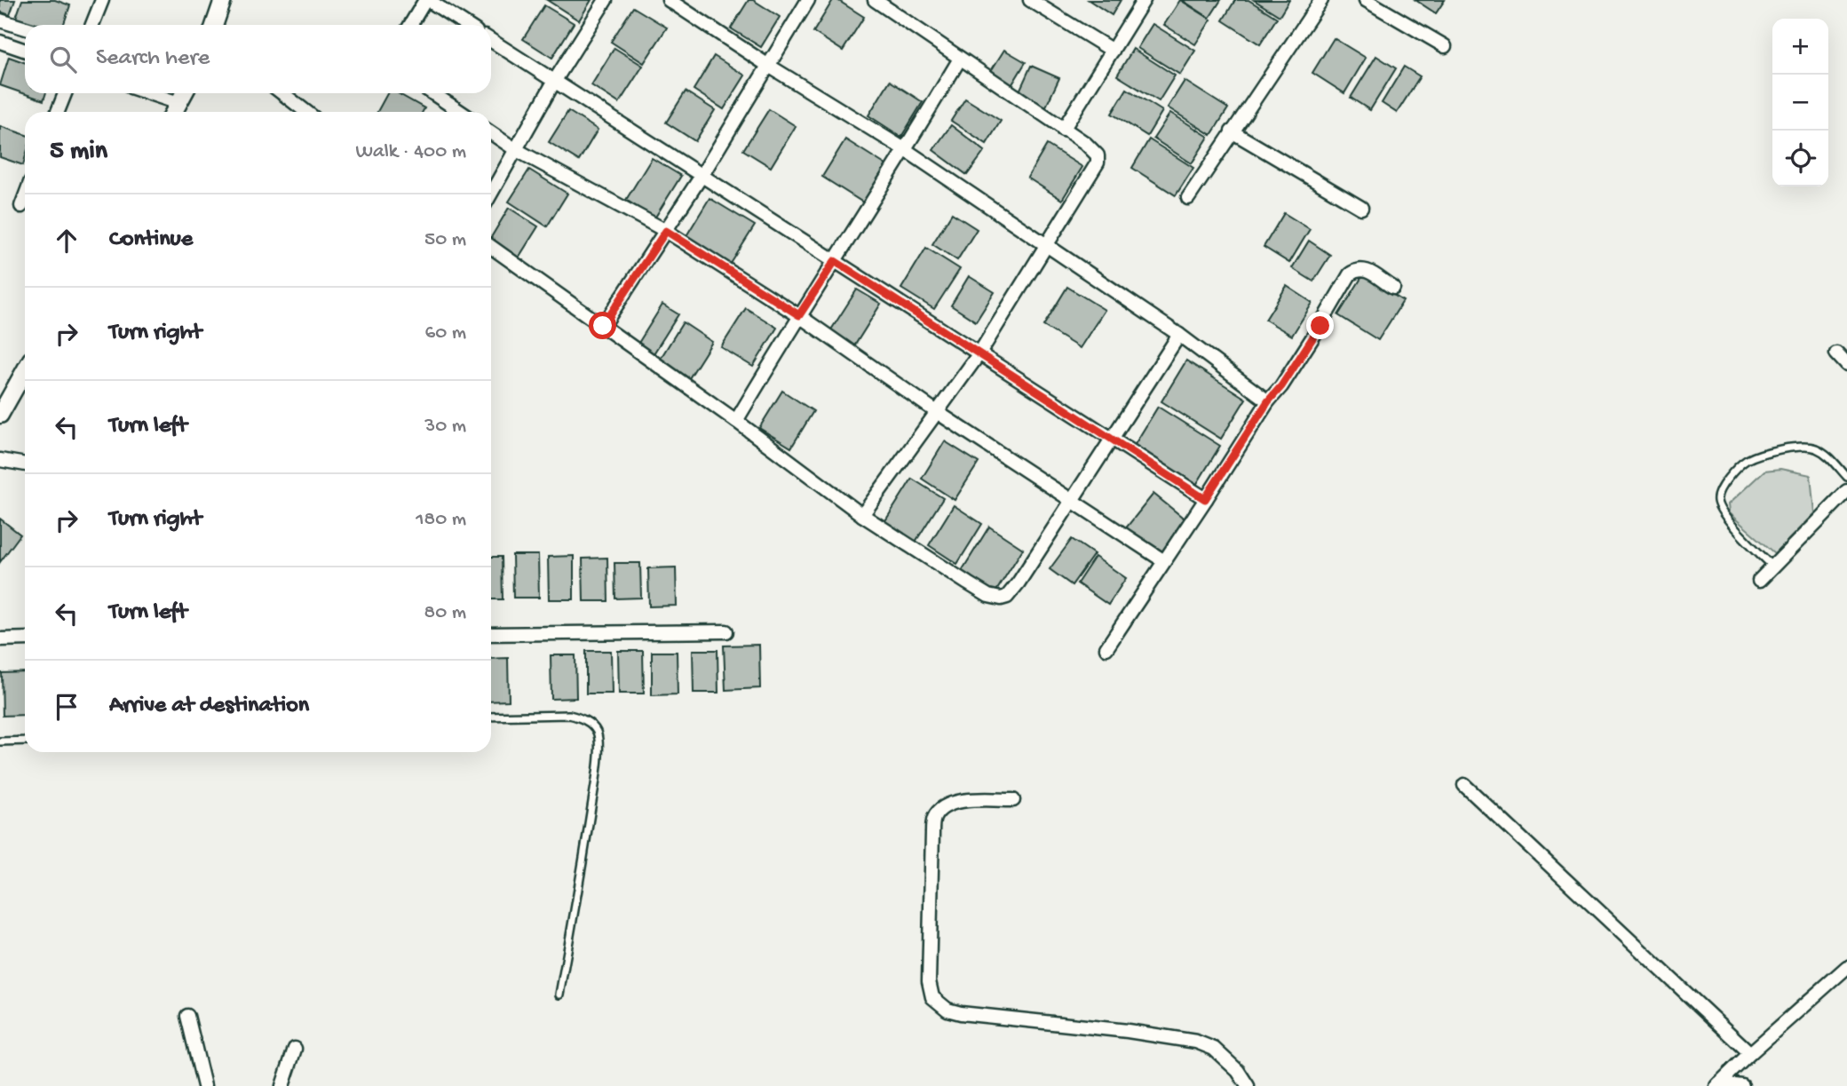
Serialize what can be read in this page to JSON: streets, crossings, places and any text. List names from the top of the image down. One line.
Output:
{"page":{"map_buttons":["+","−"],"search":"Search here","heading":["5 min","Walk · 400 m"],"list":[["Continue","50 m"],["Turn right","60 m"],["Turn left","30 m"],["Turn right","180 m"],["Turn left","80 m"],"Arrive at destination"]}}
